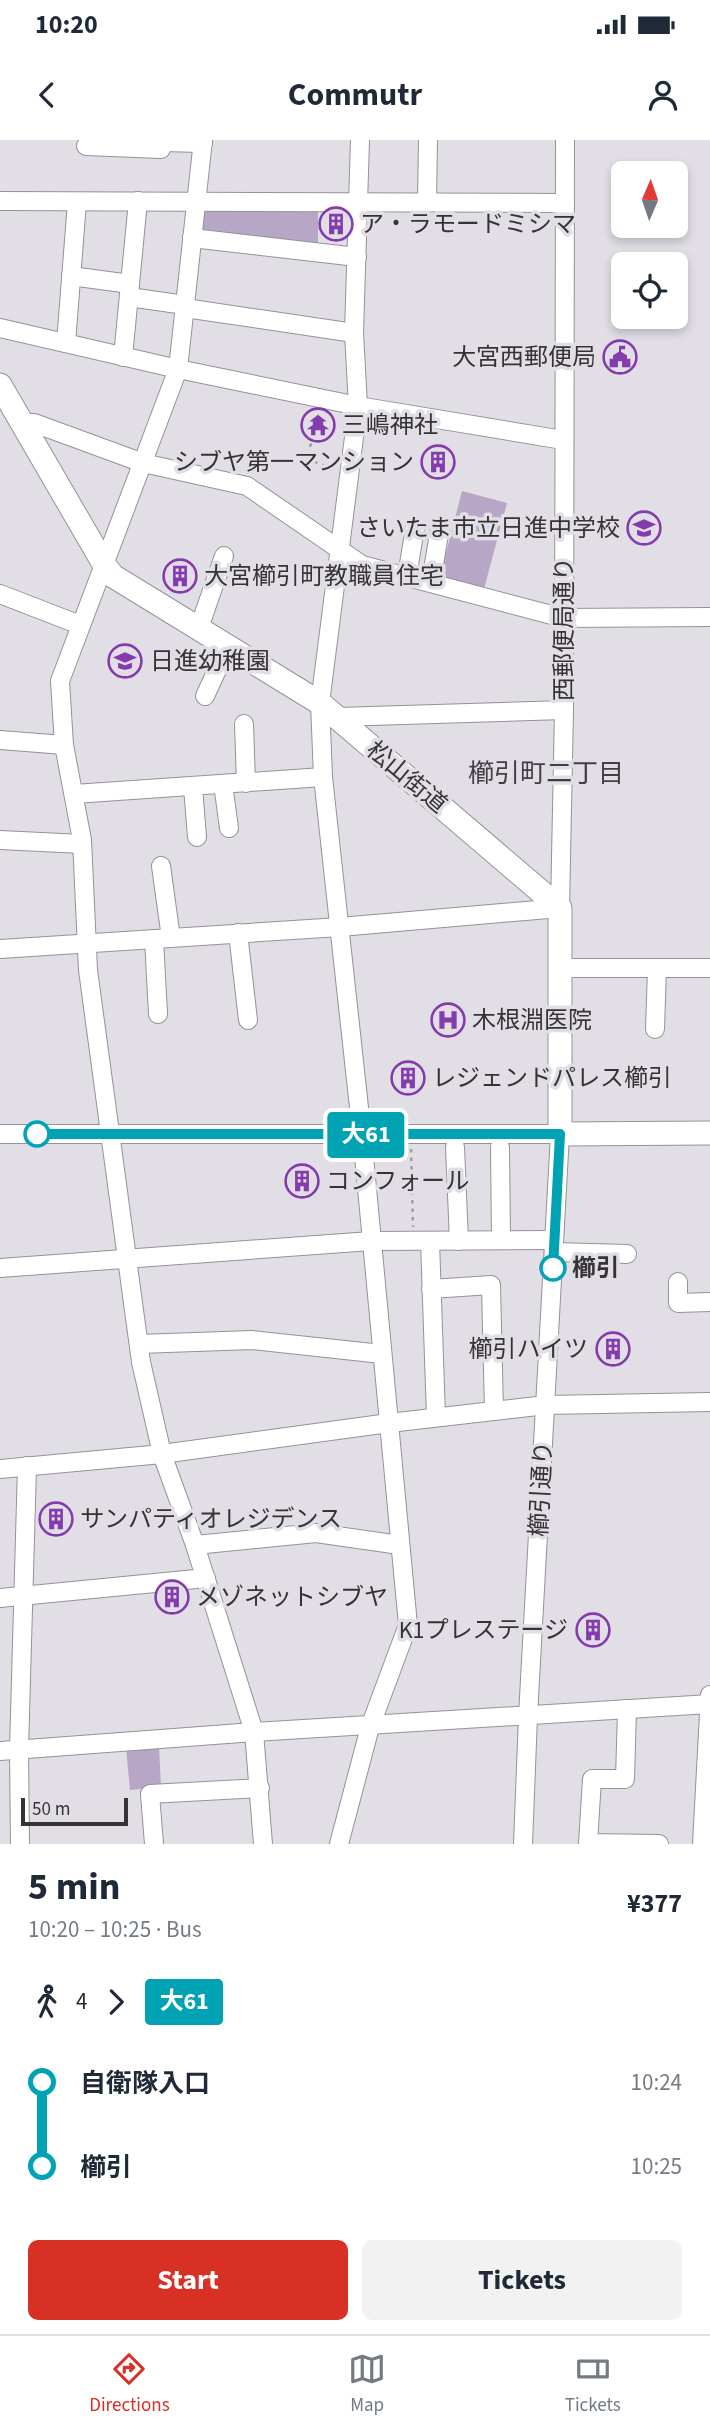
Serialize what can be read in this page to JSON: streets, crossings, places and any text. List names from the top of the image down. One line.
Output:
{"streets":{"main road":["松山街道"],"street":["西郵便局通り","櫛引通り"]},"crossings":[["西郵便局通り","松山街道"]],"districts":["櫛引町二丁目"],"places":{"building":["ア・ラモードミシマ","シブヤ第一マンション","大宮櫛引町教職員住宅","レジェンドパレス櫛引","コンフォール","櫛引ハイツ","サンパティオレジデンス","メゾネットシブヤ","K1プレステージ"],"public building":["大宮西郵便局"],"temple":["三嶋神社"],"school or university":["さいたま市立日進中学校","日進幼稚園"],"hospital":["木根淵医院"],"other":["櫛引"]},"lines":["bus line 大61"],"scale_bar":"50 m","north":"top","page":{"status":"10:20","header":"Commutr","on_map":"大61","scale":"50 m","heading":["5 min","10:20 – 10:25 · Bus","¥377"],"legs":["4","大61"],"list":[{"name":"自衛隊入口","value":"10:24"},{"name":"櫛引","value":"10:25"}],"buttons":["Start","Tickets"],"tabs":["Directions","Map","Tickets"]}}
